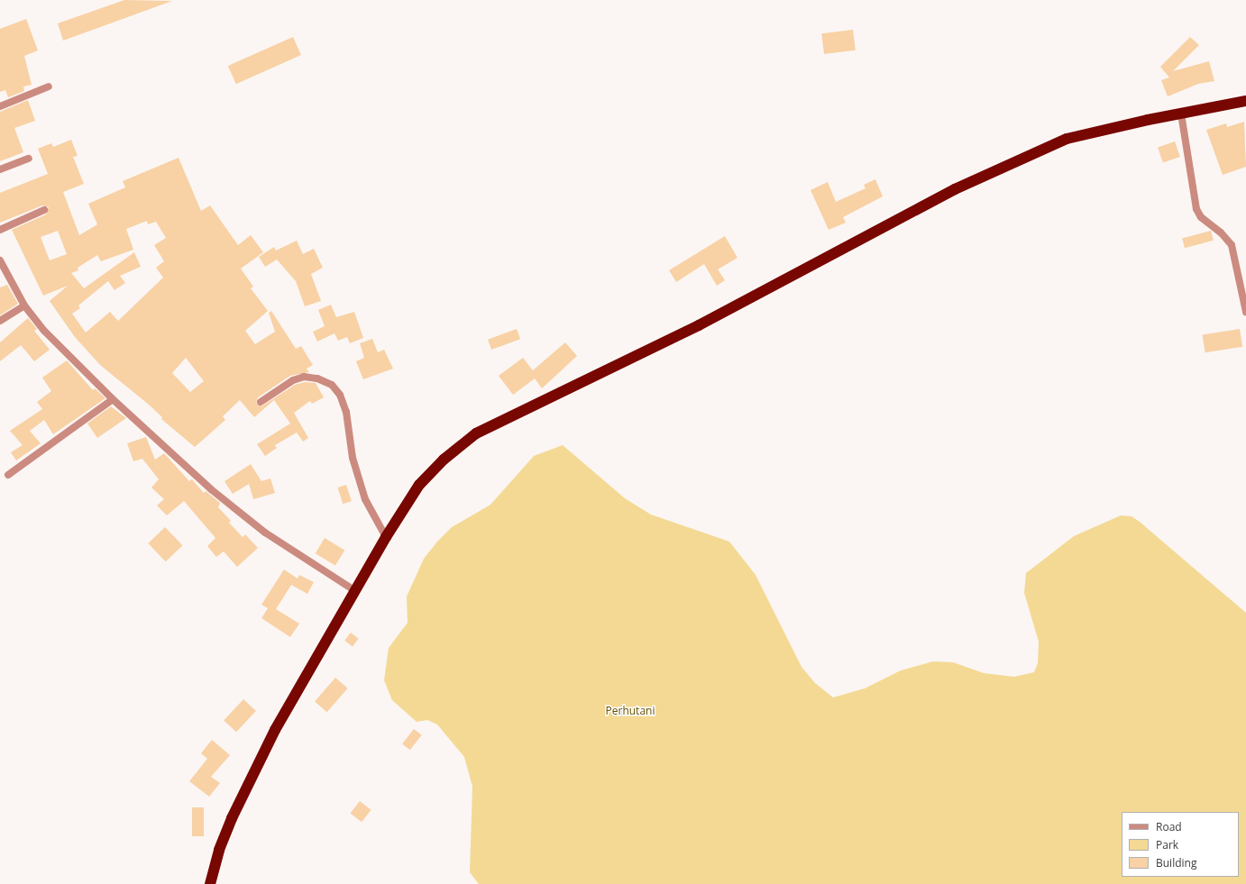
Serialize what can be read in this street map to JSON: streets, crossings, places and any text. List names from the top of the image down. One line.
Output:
{"parks":["Perhutani"],"legend":["Road","Park","Building"]}
